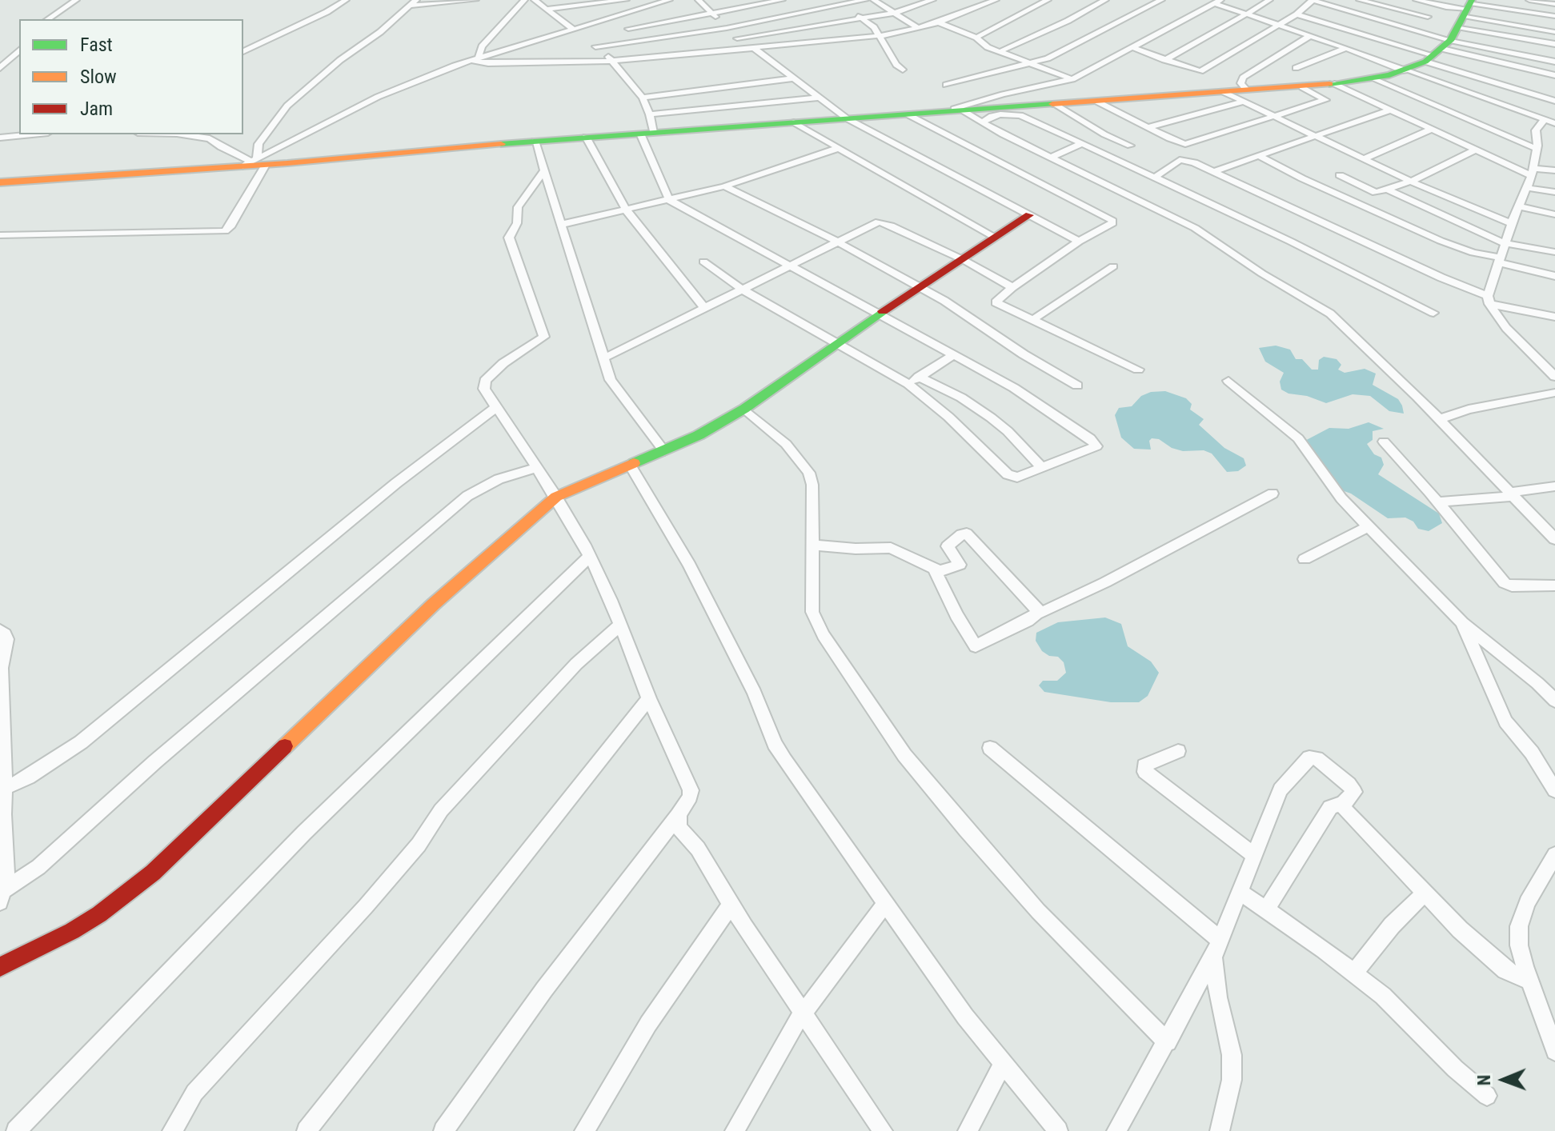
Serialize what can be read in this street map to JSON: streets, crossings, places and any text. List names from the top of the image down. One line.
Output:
{"legend":["Fast","Slow","Jam"],"north":"left"}
